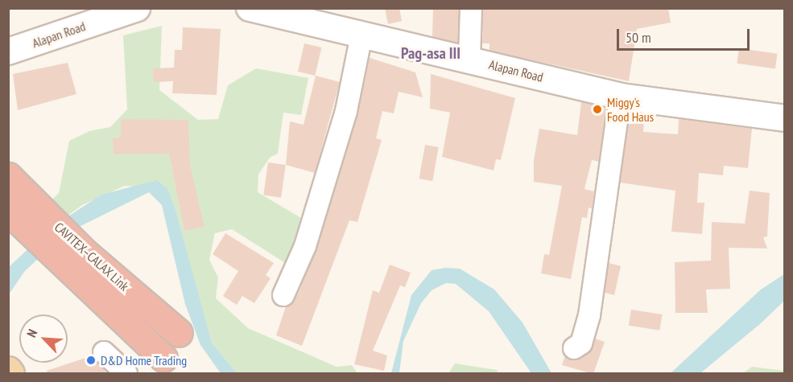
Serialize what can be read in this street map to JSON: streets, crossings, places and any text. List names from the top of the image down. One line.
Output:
{"streets":{"highway":["CAVITEX–CALAX Link"],"street":["Alapan Road"]},"districts":["Pag-asa III"],"places":["Miggy's Food Haus","D&D Home Trading"],"scale_bar":"50 m","north":"top left"}
